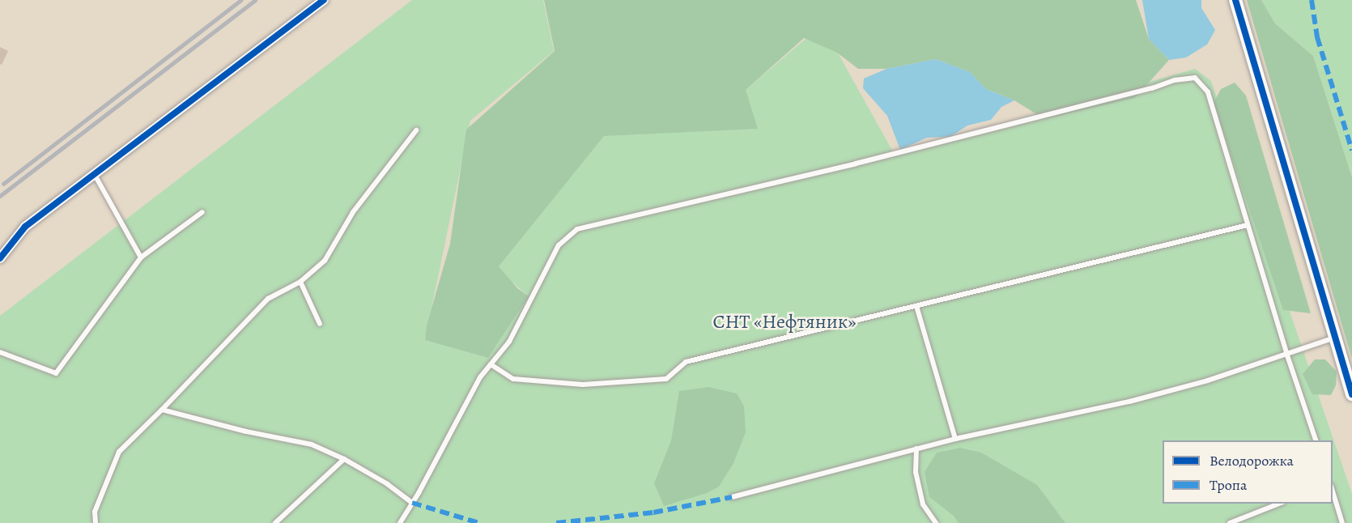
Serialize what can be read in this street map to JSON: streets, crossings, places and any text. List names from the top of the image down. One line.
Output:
{"parks":["СНТ «Нефтяник»"],"legend":["Велодорожка","Тропа"]}
